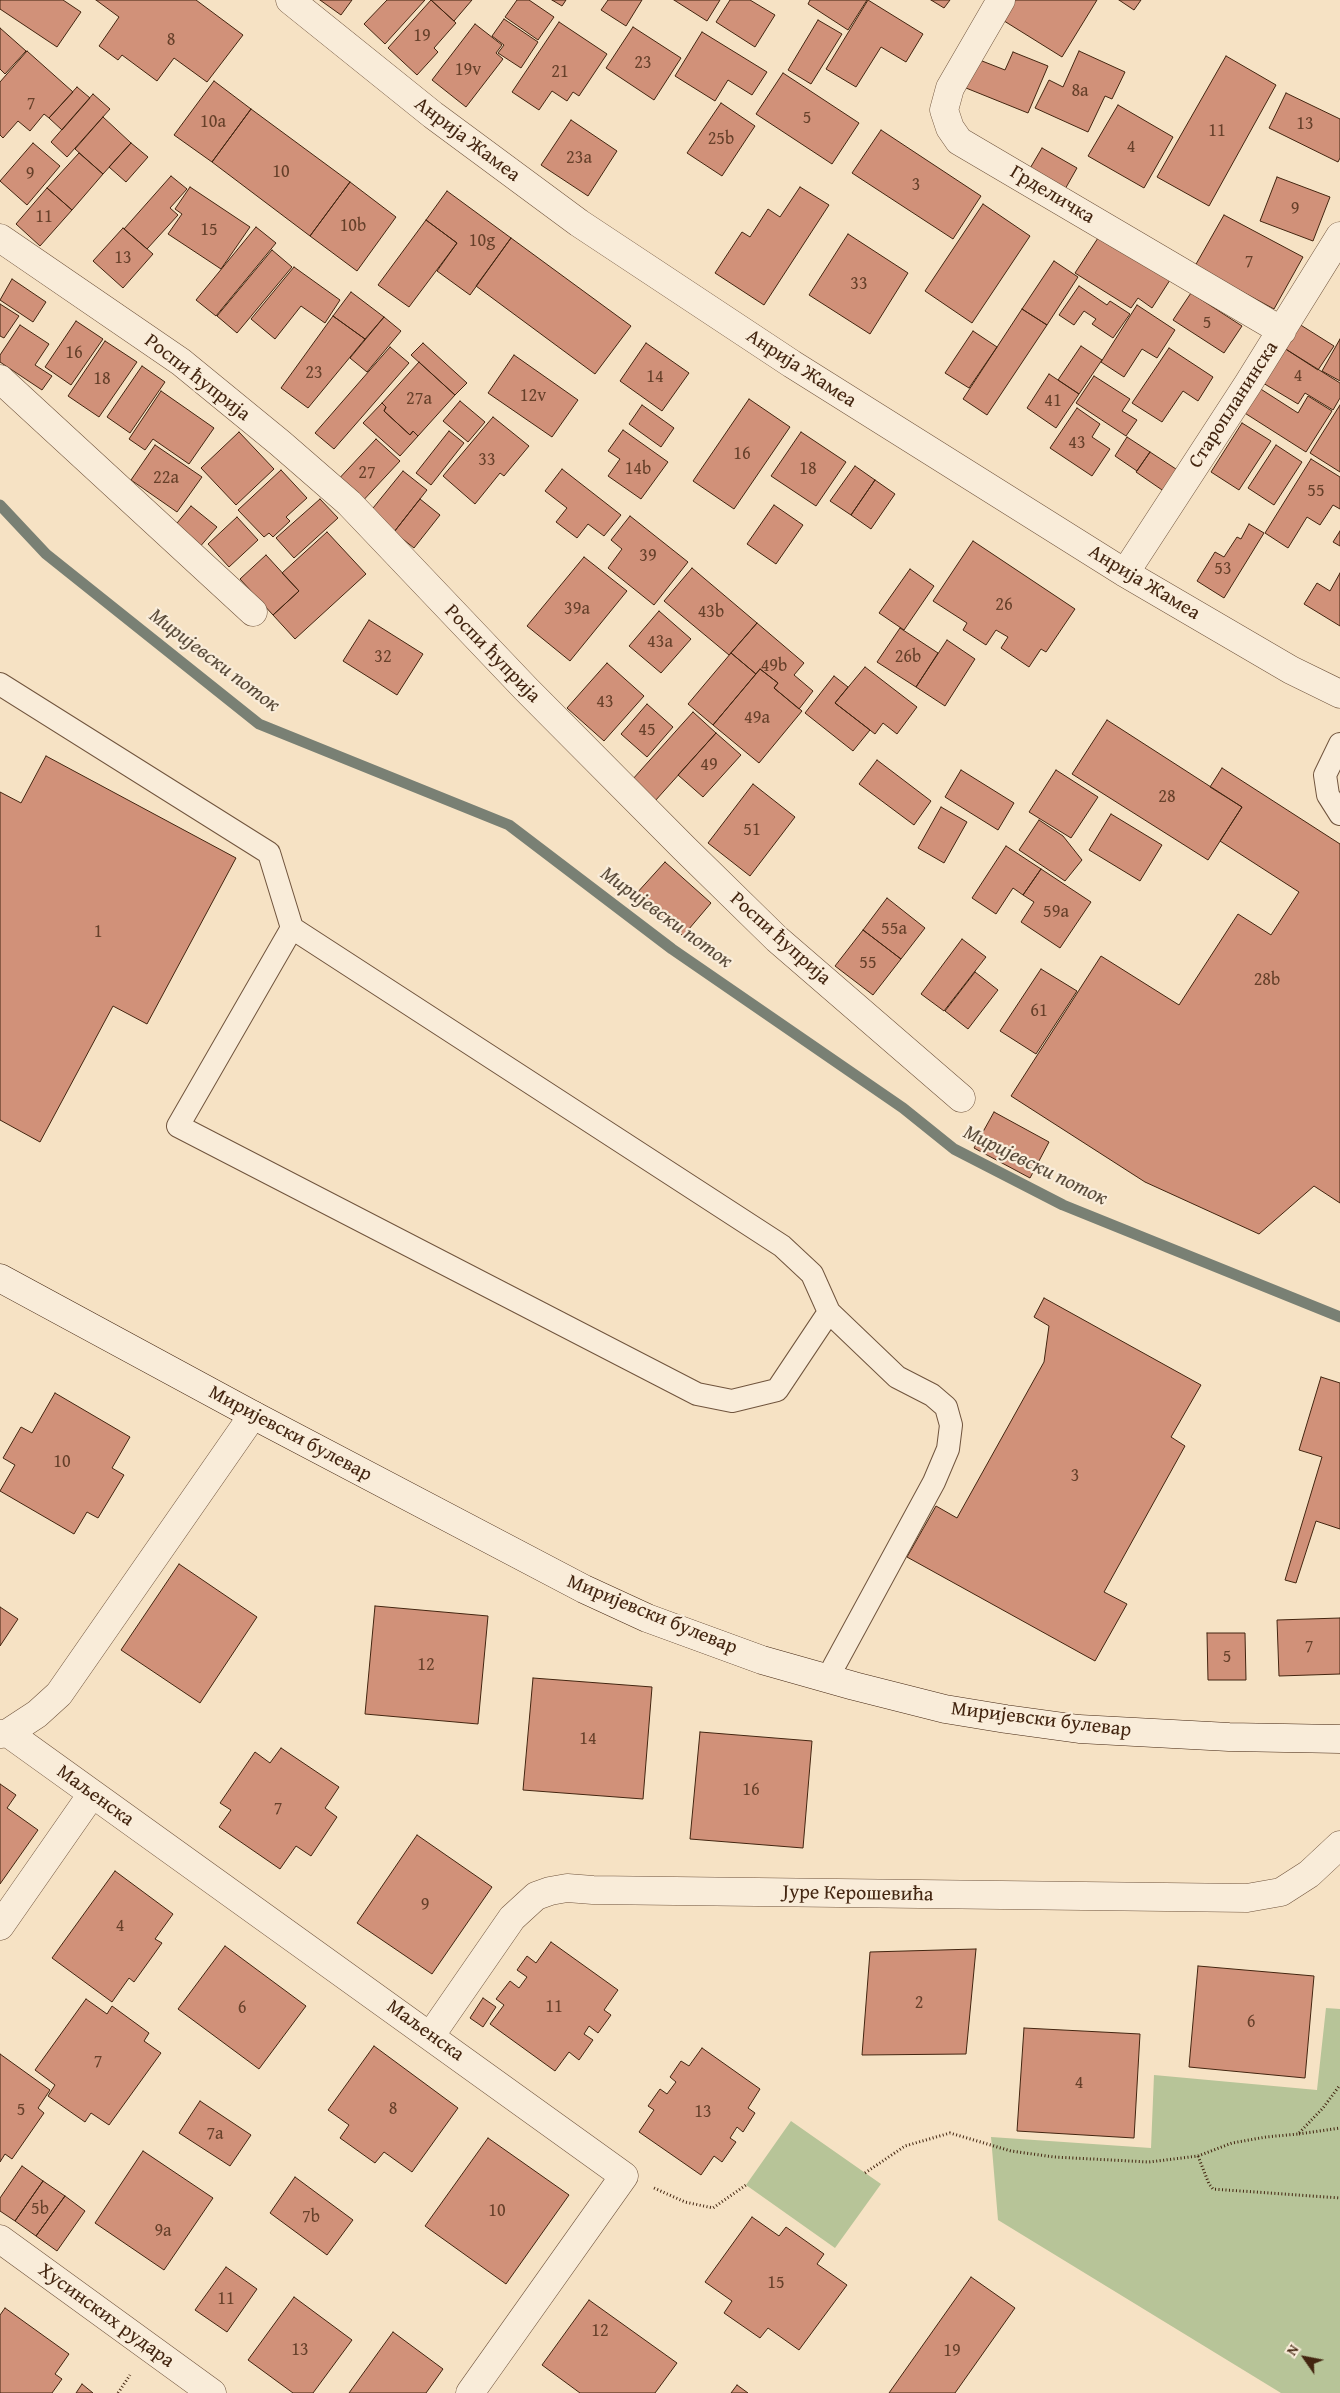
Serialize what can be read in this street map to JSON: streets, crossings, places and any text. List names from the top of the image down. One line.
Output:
{"streets":{"street":["Анрија Жамеа","Грделичка","Роспи ћуприја","Старопланинска","Миријевски булевар","Маљенска","Јуре Керошевића","Хусинских рудара"]},"crossings":[["Анрија Жамеа","Старопланинска"],["Грделичка","Старопланинска"],["Маљенска","Јуре Керошевића"]],"water":["Миријевски поток"],"house_numbers":["19","8","23","19v","21","8a","7","5","10a","13","11","25b","4","23a","10","9","3","9","11","10b","15","10g","13","7","33","5","16","23","4","14","18","12v","27a","41","43","16","33","14b","18","27","22a","55","39","53","26","39a","43b","43a","32","26b","49b","43","49a","45","49","28","51","59a","55a","1","55","28b","61","10","3","7","5","12","14","16","7","9","4","2","11","6","6","7","4","8","5","13","7a","5b","10","7b","9a","15","11","12","13","19"],"north":"top left"}
